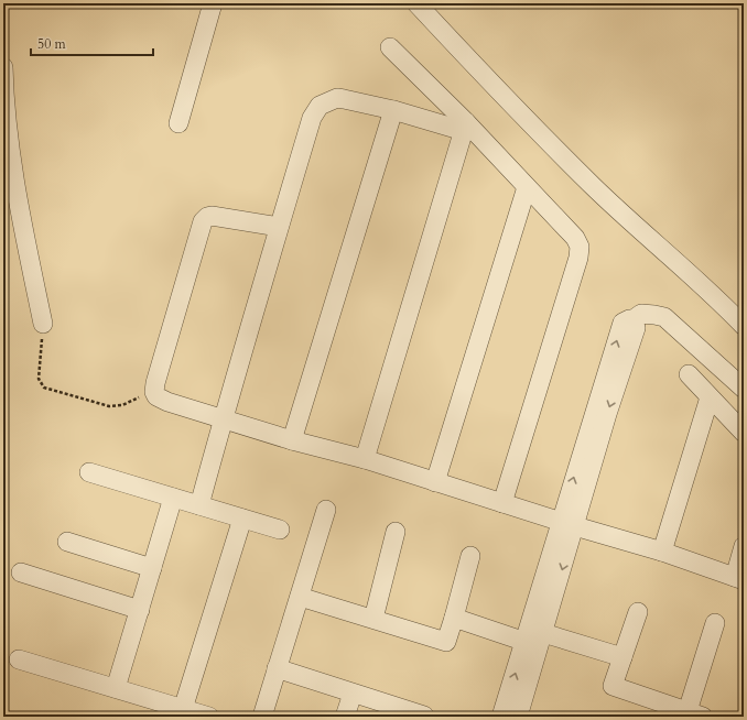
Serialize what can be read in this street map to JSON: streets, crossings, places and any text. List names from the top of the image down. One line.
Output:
{"scale_bar":"50 m"}
